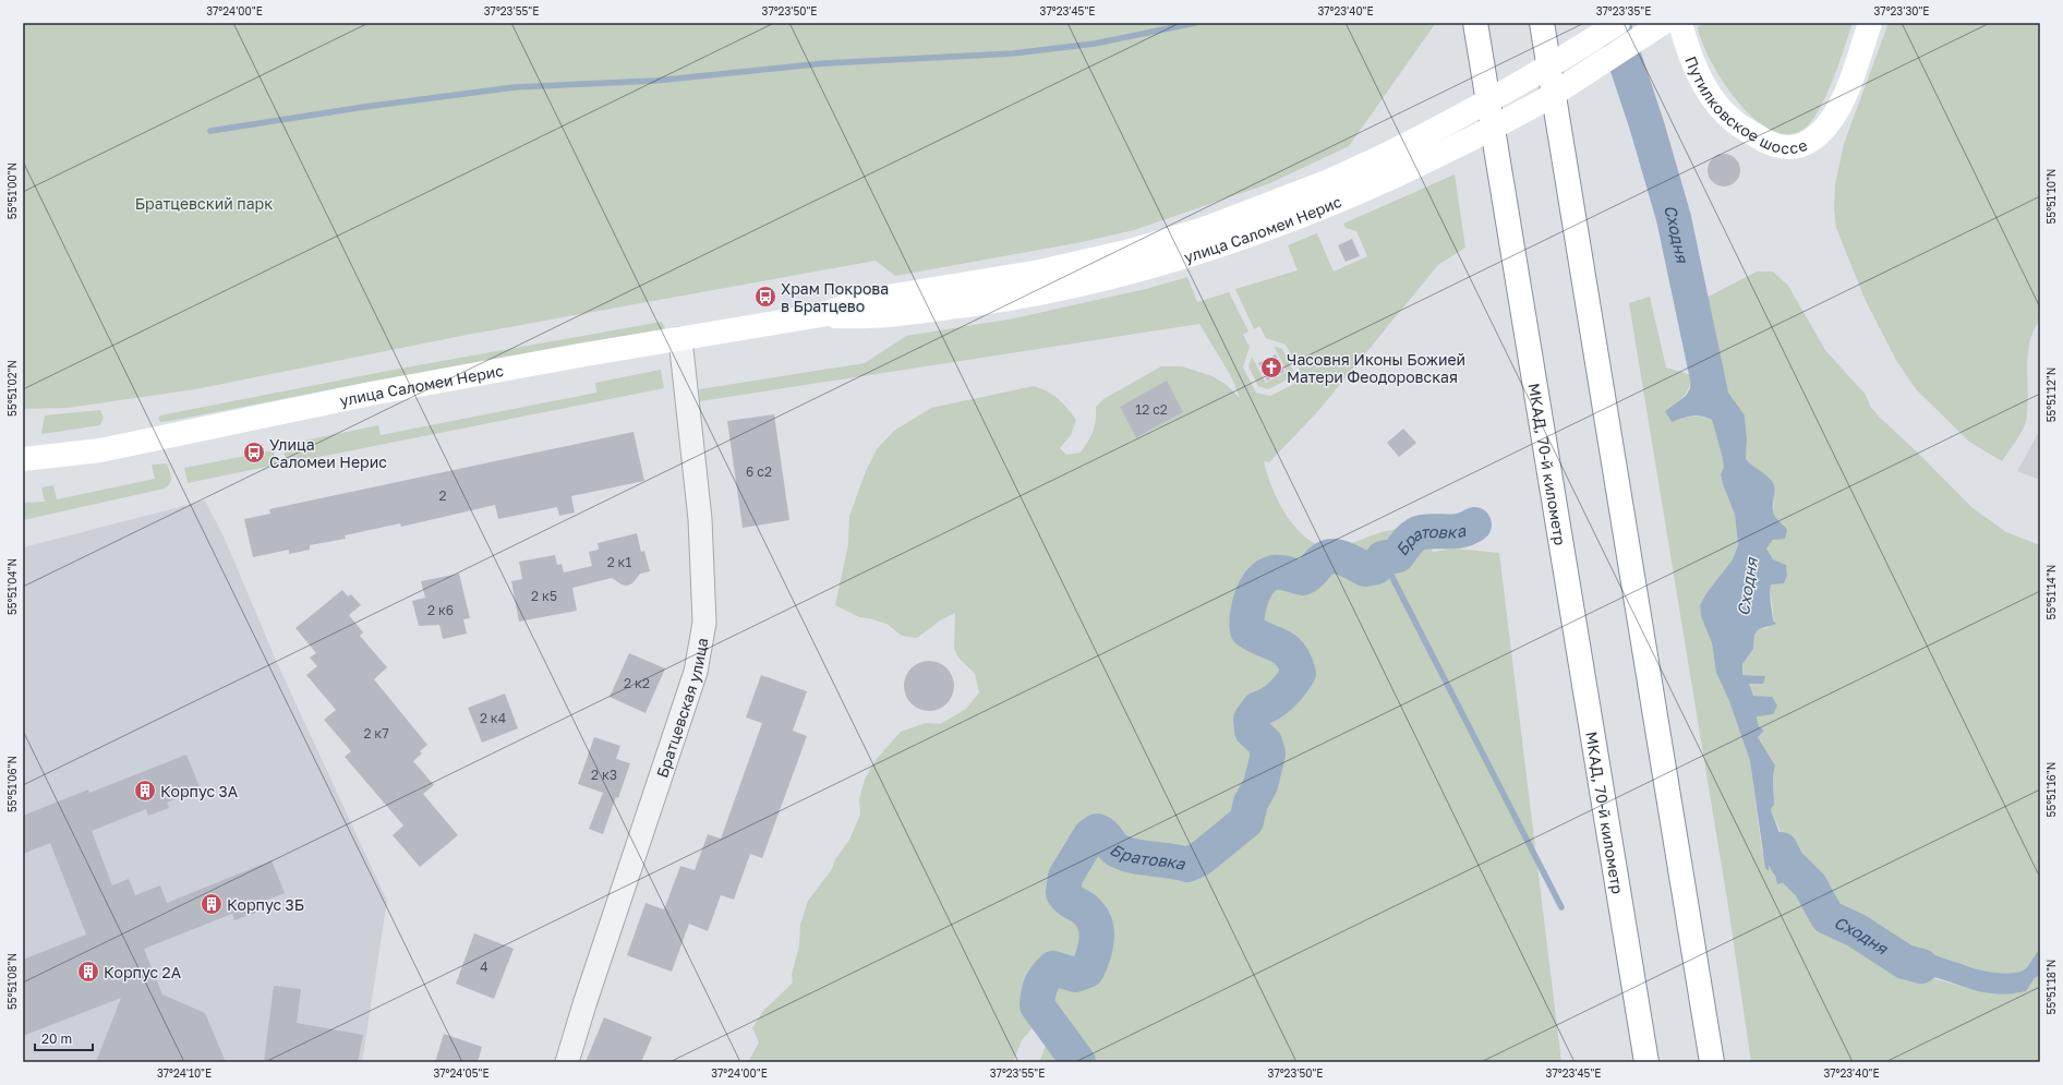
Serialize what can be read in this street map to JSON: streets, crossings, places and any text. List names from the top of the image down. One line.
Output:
{"streets":{"main road":["Путилковское шоссе","улица Саломеи Нерис","МКАД, 70-й километр"],"street":["Братцевская улица"]},"crossings":[["улица Саломеи Нерис","Братцевская улица"]],"water":["Сходня","Братовка"],"parks":["Братцевский парк"],"places":{"bus stop":["Храм Покрова в Братцево","Улица Саломеи Нерис"],"church":["Часовня Иконы Божией Матери Феодоровская"],"building":["Корпус 3А","Корпус 3Б","Корпус 2А"]},"house_numbers":["12 с2","6 с2","2","2 к1","2 к5","2 к6","2 к2","2 к4","2 к7","2 к3","4"],"scale_bar":"20 m","coordinates":["37°24'00\"E","37°23'55\"E","37°23'50\"E","37°23'45\"E","37°23'40\"E","37°23'35\"E","37°23'30\"E","55°51'00\"N","55°51'10\"N","55°51'02\"N","55°51'12\"N","55°51'04\"N","55°51'14\"N","55°51'06\"N","55°51'16\"N","55°51'08\"N","55°51'18\"N","37°24'10\"E","37°24'05\"E"]}
